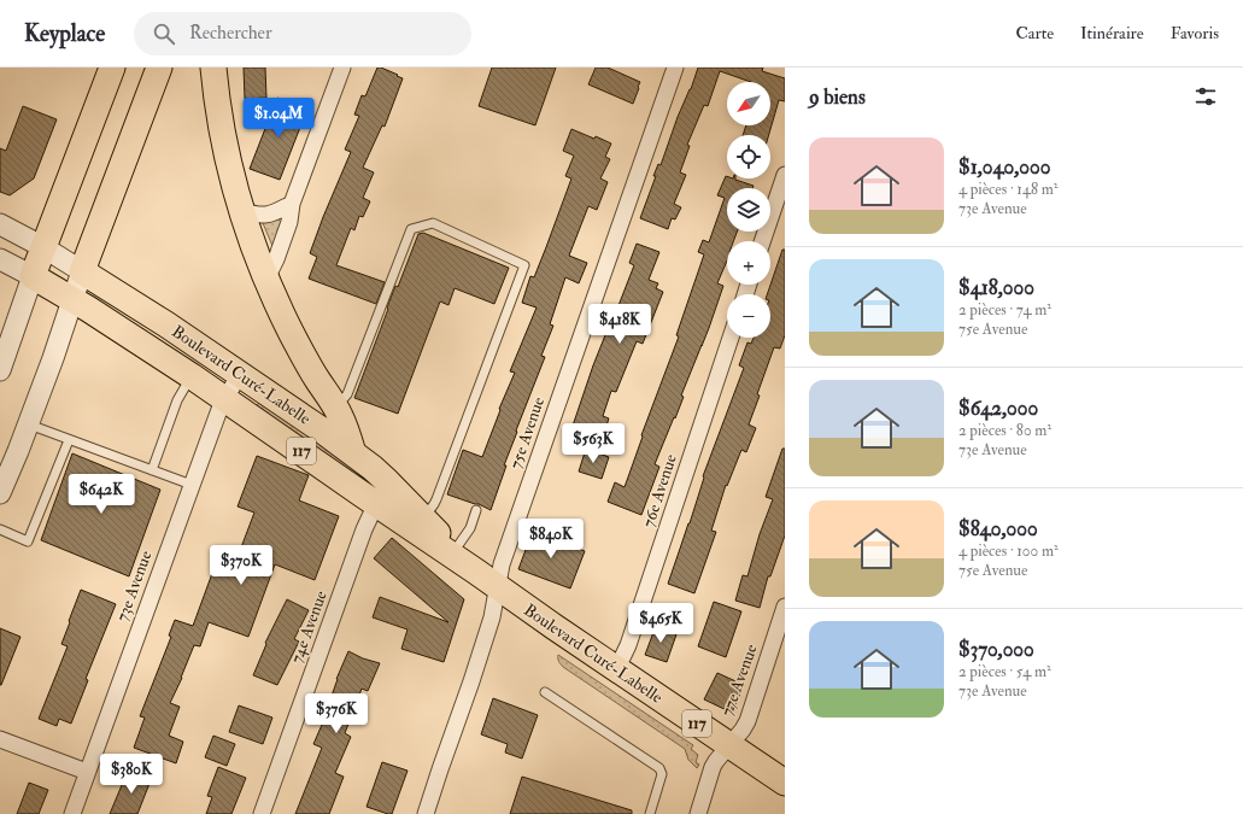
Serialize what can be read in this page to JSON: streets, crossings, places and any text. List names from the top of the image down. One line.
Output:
{"streets":{"main road":["Boulevard Curé-Labelle","117"],"street":["75e Avenue","76e Avenue","73e Avenue","74e Avenue","77e Avenue"]},"crossings":[["Boulevard Curé-Labelle","75e Avenue"],["Boulevard Curé-Labelle","76e Avenue"],["Boulevard Curé-Labelle","73e Avenue"],["Boulevard Curé-Labelle","74e Avenue"],["Boulevard Curé-Labelle","77e Avenue"]],"north":"bottom left","page":{"header":"Keyplace","search":"Rechercher","nav":["Carte","Itinéraire","Favoris"],"heading":"9 biens","map_buttons":["+","−"],"price":["$1.04M","$418K","$563K","$642K","$840K","$370K","$465K","$376K","$380K"],"list":[{"name":"$1,040,000","note":"4 pièces · 148 m² · 73e Avenue"},{"name":"$418,000","note":"2 pièces · 74 m² · 75e Avenue"},{"name":"$642,000","note":"2 pièces · 80 m² · 73e Avenue"},{"name":"$840,000","note":"4 pièces · 100 m² · 75e Avenue"},{"name":"$370,000","note":"2 pièces · 54 m² · 73e Avenue"}]}}
